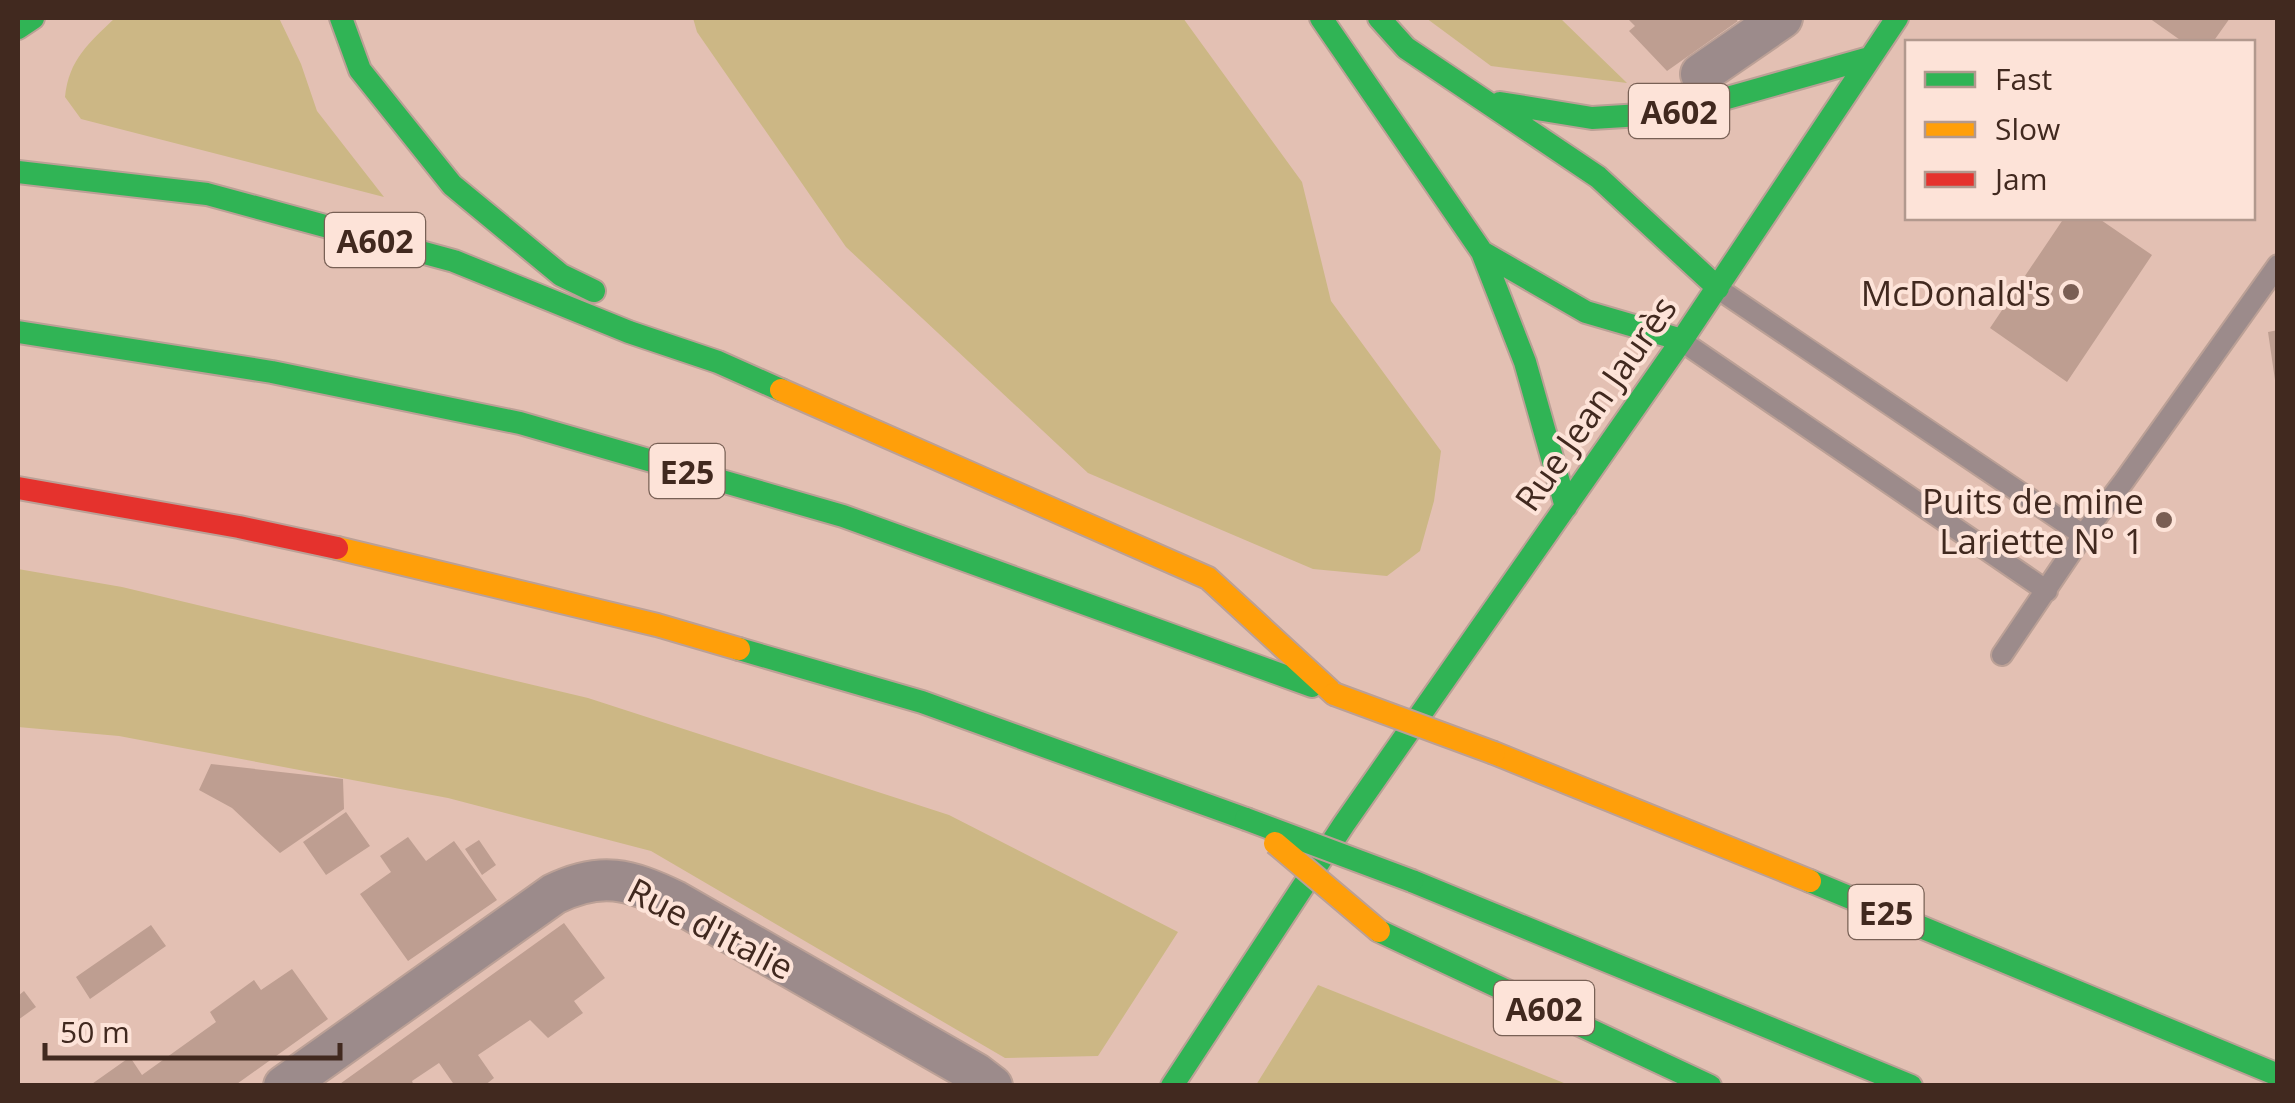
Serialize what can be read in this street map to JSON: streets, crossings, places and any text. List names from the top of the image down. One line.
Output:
{"streets":{"main road":["A602","Rue Jean Jaurès","E25"],"street":["Rue d'Italie"]},"crossings":[["A602","Rue Jean Jaurès"],["A602","E25"]],"places":["McDonald's","Puits de mine Lariette N° 1"],"legend":["Fast","Slow","Jam"],"scale_bar":"50 m"}
